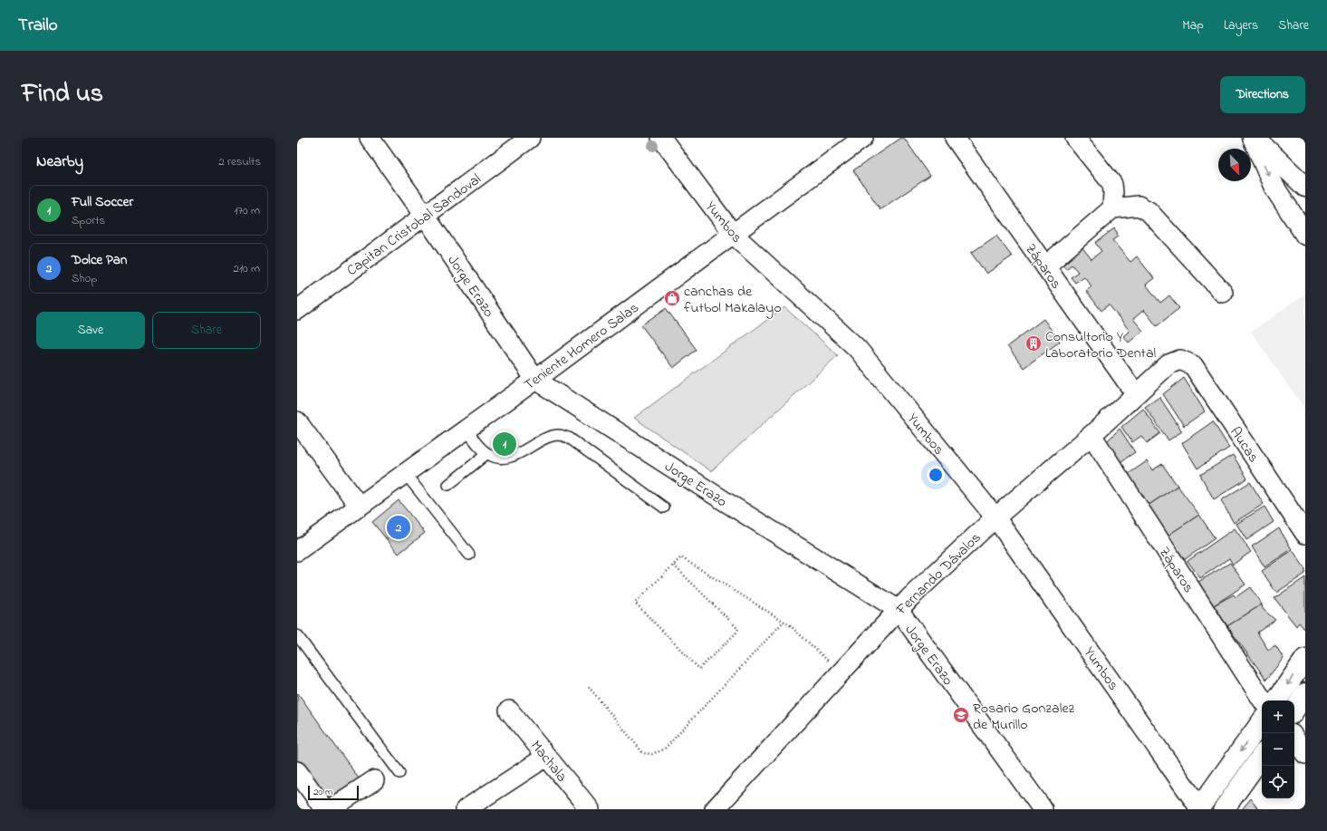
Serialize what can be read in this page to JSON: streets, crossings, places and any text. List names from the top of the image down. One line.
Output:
{"streets":{"street":["Yumbos","Capitan Cristobal Sandoval","Záparos","Jorge Erazo","Teniente Homero Salas","Aucas","Fernando Dávalos","Machala"]},"crossings":[["Yumbos","Teniente Homero Salas"],["Yumbos","Fernando Dávalos"],["Capitan Cristobal Sandoval","Jorge Erazo"],["Záparos","Fernando Dávalos"],["Jorge Erazo","Teniente Homero Salas"],["Jorge Erazo","Fernando Dávalos"],["Aucas","Fernando Dávalos"]],"places":{"shop":["canchas de futbol Makalayo"],"building":["Consultorio Y Laboratorio Dental"],"school or university":["Rosario Gonzalez de Murillo"]},"scale_bar":"20 m","north":"bottom right","page":{"header":"Trailo","nav":["Map","Layers","Share"],"title":"Find us","buttons":["Directions",["Save","Share"]],"heading":["Nearby","2 results"],"list":[{"mark":"1","name":"Full Soccer","note":"Sports","value":"170 m"},{"mark":"2","name":"Dolce Pan","note":"Shop","value":"210 m"}],"pins":["1","2"],"map_buttons":["+","−"],"scale":"20 m"}}
